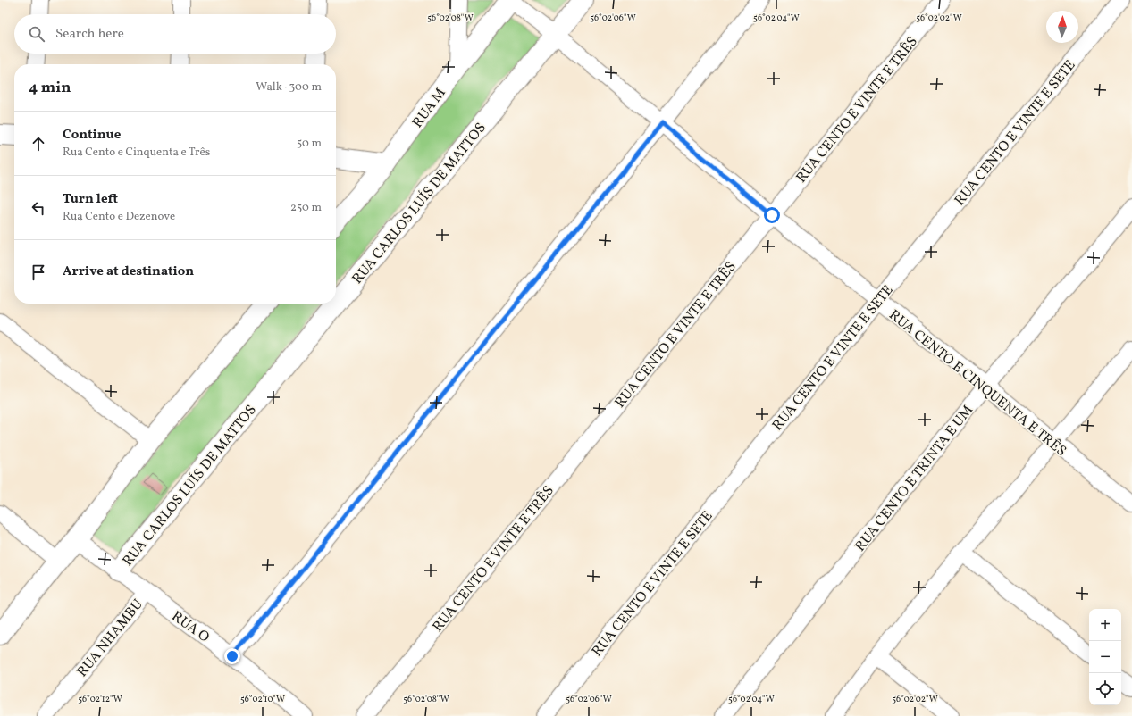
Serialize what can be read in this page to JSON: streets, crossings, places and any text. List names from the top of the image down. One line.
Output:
{"streets":{"street":["RUA M","RUA CENTO E VINTE E TRÊS","RUA CENTO E VINTE E SETE","RUA CARLOS LUÍS DE MATTOS","RUA CENTO E CINQUENTA E TRÊS","RUA CENTO E TRINTA E UM","RUA O","RUA NHAMBU"]},"crossings":[["RUA M","RUA CENTO E CINQUENTA E TRÊS"],["RUA CENTO E VINTE E TRÊS","RUA CENTO E CINQUENTA E TRÊS"],["RUA CENTO E VINTE E SETE","RUA CENTO E CINQUENTA E TRÊS"],["RUA CARLOS LUÍS DE MATTOS","RUA CENTO E CINQUENTA E TRÊS"],["RUA CARLOS LUÍS DE MATTOS","RUA O"],["RUA CENTO E CINQUENTA E TRÊS","RUA CENTO E TRINTA E UM"],["RUA O","RUA NHAMBU"]],"north":"top","page":{"search":"Search here","heading":["4 min","Walk · 300 m"],"list":[["Continue","Rua Cento e Cinquenta e Três","50 m"],["Turn left","Rua Cento e Dezenove","250 m"],"Arrive at destination"],"map_buttons":["+","−"]},"coordinates":["56°02'08\"W","56°02'06\"W","56°02'04\"W","56°02'02\"W","56°02'12\"W","56°02'10\"W"]}
